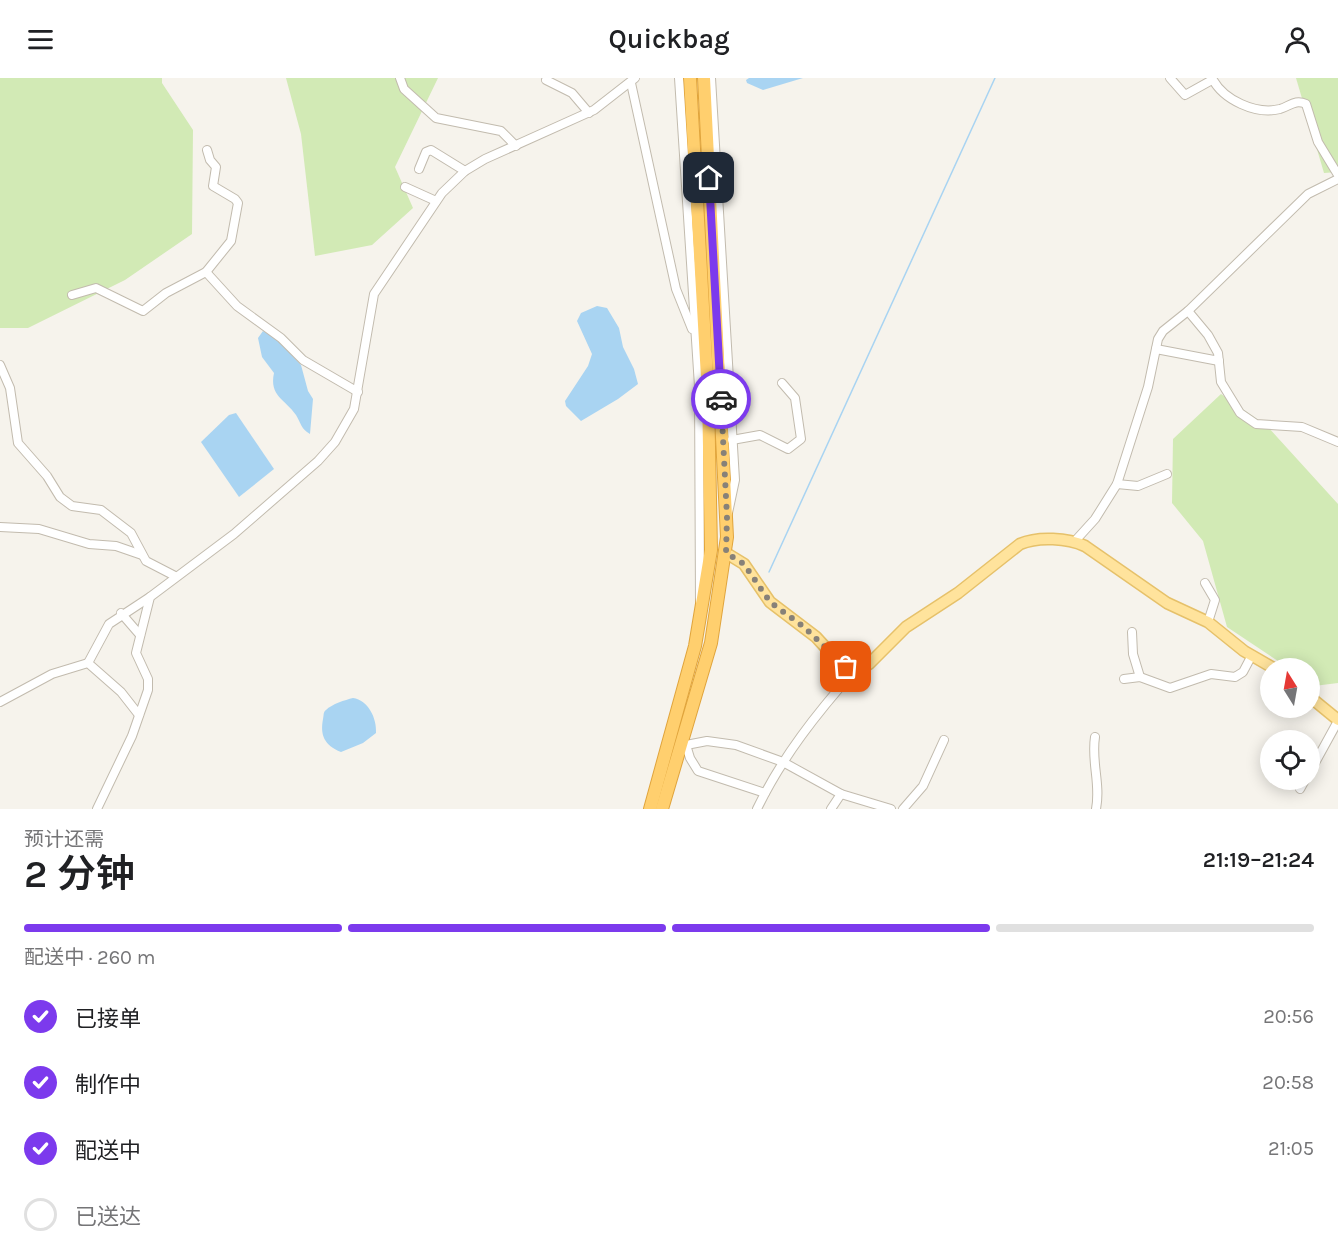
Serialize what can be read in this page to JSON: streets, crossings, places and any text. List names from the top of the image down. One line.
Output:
{"north":"top","page":{"header":"Quickbag","heading":["2 分钟","预计还需","21:19–21:24"],"bar":"配送中 · 260 m","list":[["已接单","20:56"],["制作中","20:58"],["配送中","21:05"],"已送达"]}}
